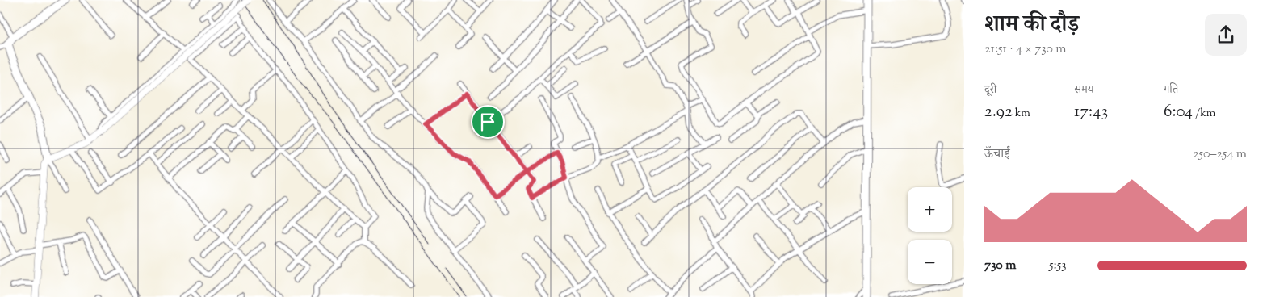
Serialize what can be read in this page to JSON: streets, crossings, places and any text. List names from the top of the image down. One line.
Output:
{"page":{"heading":["शाम की दौड़","21:51 · 4 × 730 m"],"stats":[["दूरी","2.92 km"],["समय","17:43"],["गति","6:04 /km"]],"chart":["ऊँचाई","250–254 m"],"map_buttons":["+","−"],"list":[{"name":"730 m","note":"5:53"}]}}
